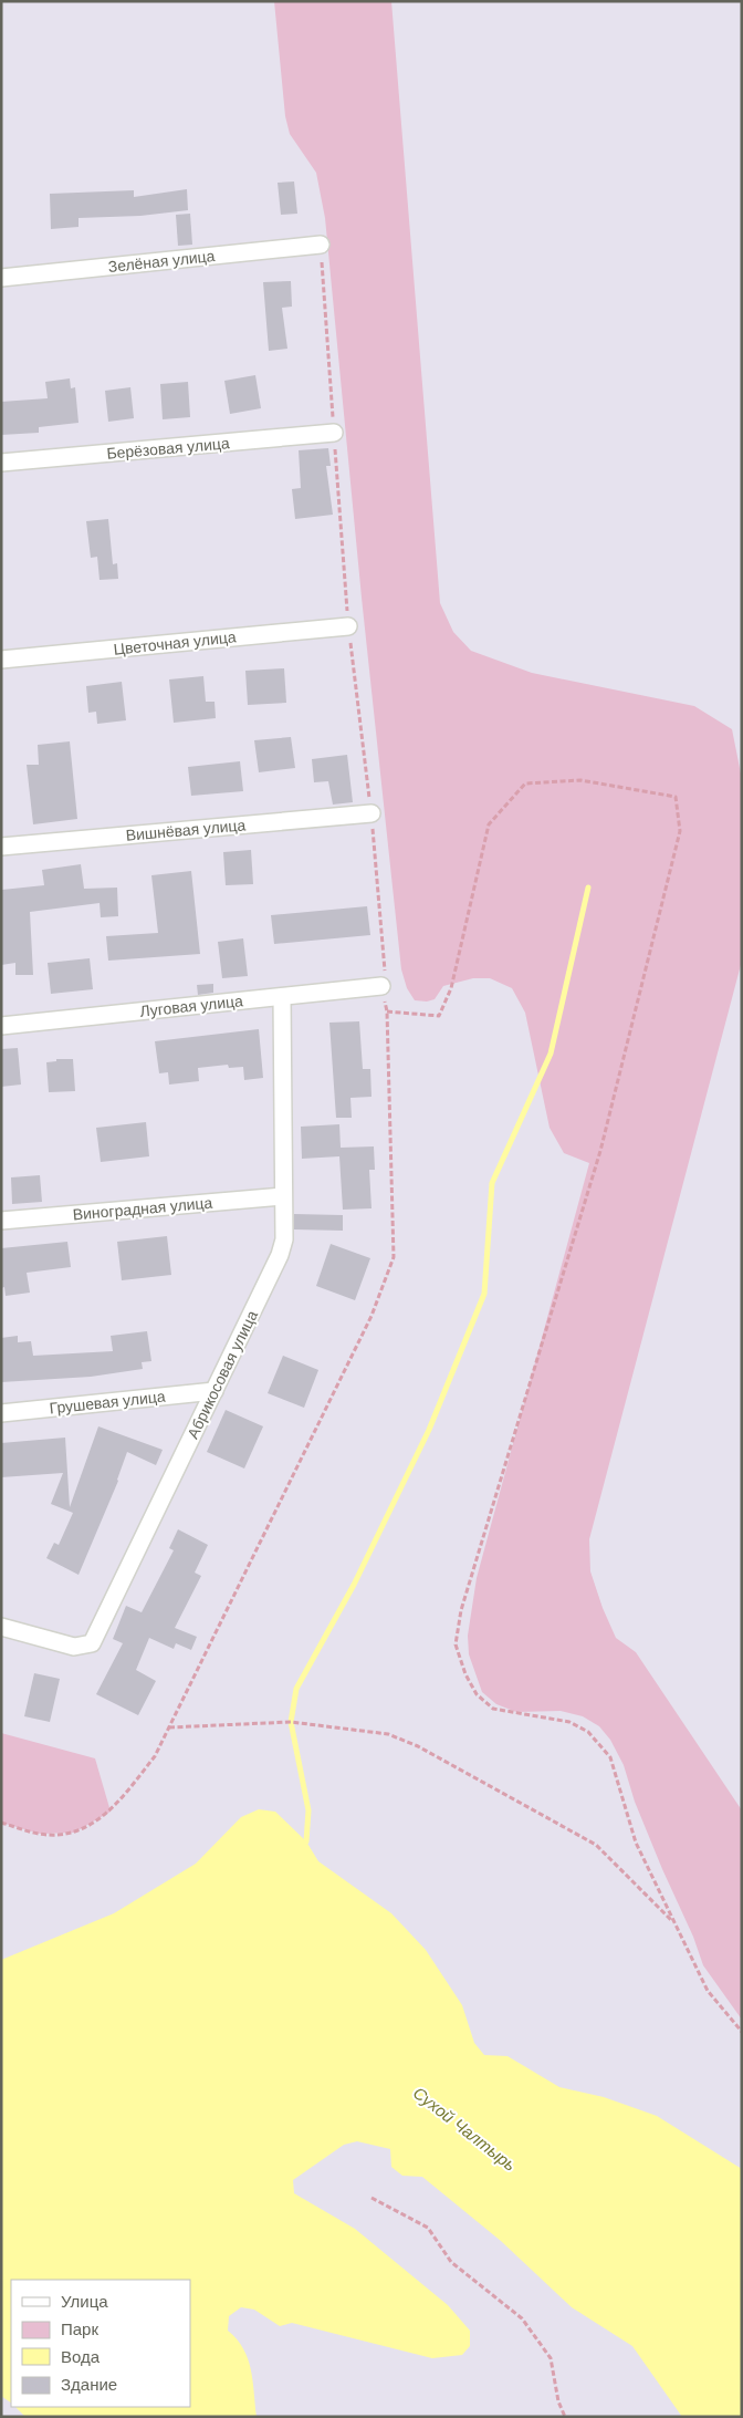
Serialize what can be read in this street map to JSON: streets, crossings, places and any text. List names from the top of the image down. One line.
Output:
{"streets":{"street":["Зелёная улица","Берёзовая улица","Цветочная улица","Вишнёвая улица","Луговая улица","Виноградная улица","Абрикосовая улица","Грушевая улица"]},"crossings":[["Луговая улица","Абрикосовая улица"],["Виноградная улица","Абрикосовая улица"],["Абрикосовая улица","Грушевая улица"]],"water":["Сухой Чалтырь"],"legend":["Улица","Парк","Вода","Здание"]}
